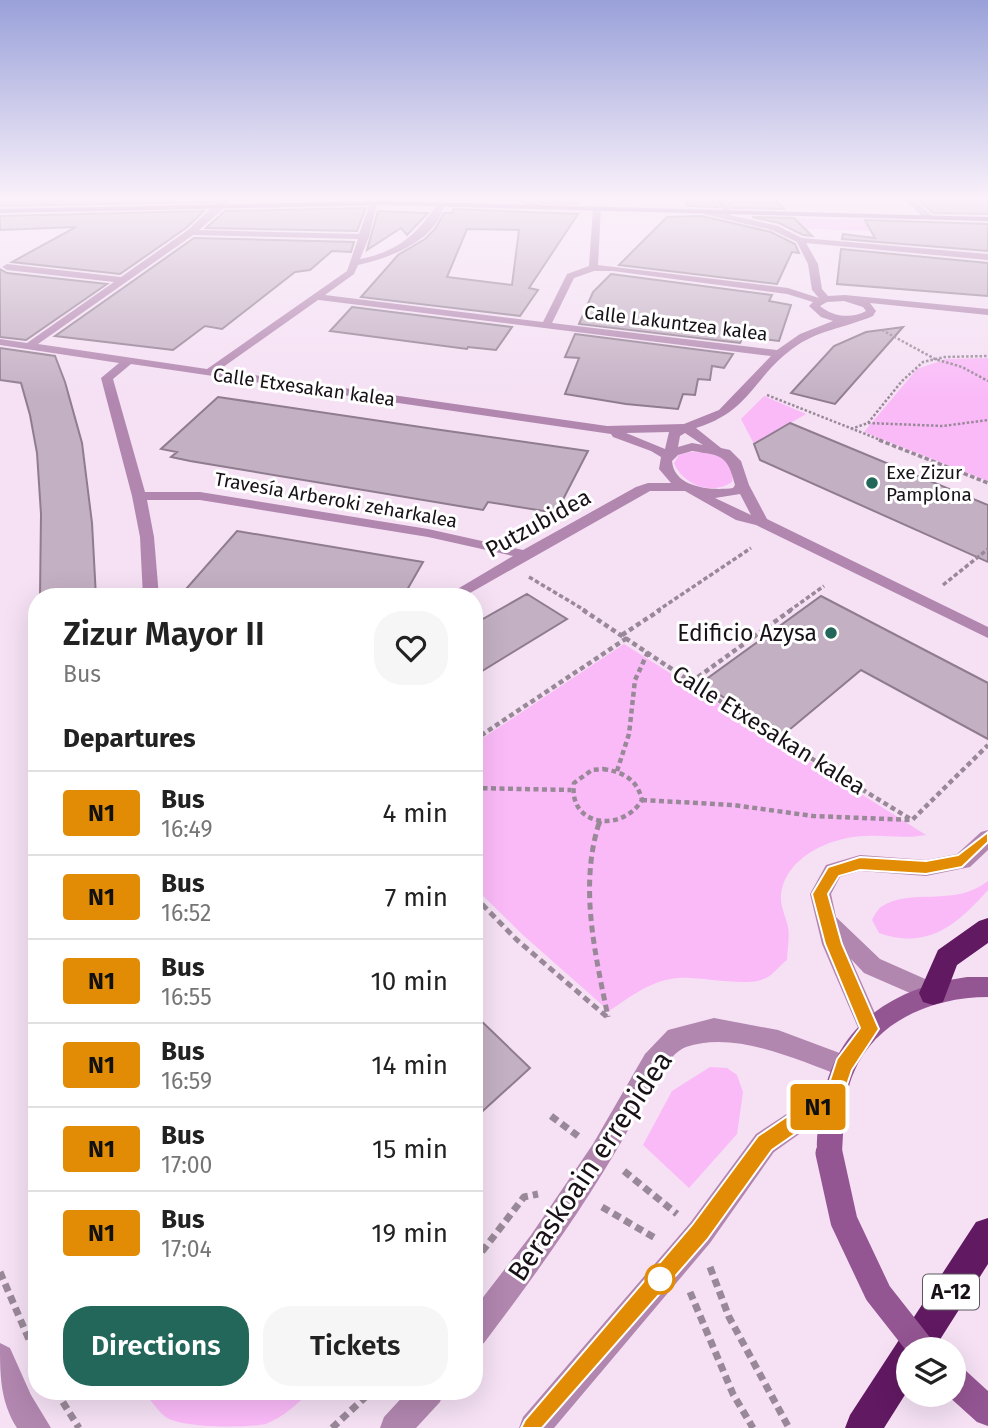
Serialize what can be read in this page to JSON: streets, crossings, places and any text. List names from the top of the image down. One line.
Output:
{"streets":{"highway":["A-12"],"street":["Calle Lakuntzea kalea","Calle Etxesakan kalea","Travesía Arberoki zeharkalea","Putzubidea","Beraskoain errepidea"]},"crossings":[["Calle Etxesakan kalea","Putzubidea"],["Travesía Arberoki zeharkalea","Putzubidea"]],"places":["Exe Zizur Pamplona","Edificio Azysa"],"lines":["bus line N1"],"page":{"on_map":"N1","heading":[["Zizur Mayor II","Bus"],"Departures"],"list":[{"mark":"N1","name":"Bus","note":"16:49","value":"4 min"},{"mark":"N1","name":"Bus","note":"16:52","value":"7 min"},{"mark":"N1","name":"Bus","note":"16:55","value":"10 min"},{"mark":"N1","name":"Bus","note":"16:59","value":"14 min"},{"mark":"N1","name":"Bus","note":"17:00","value":"15 min"},{"mark":"N1","name":"Bus","note":"17:04","value":"19 min"}],"buttons":["Directions","Tickets"]}}
